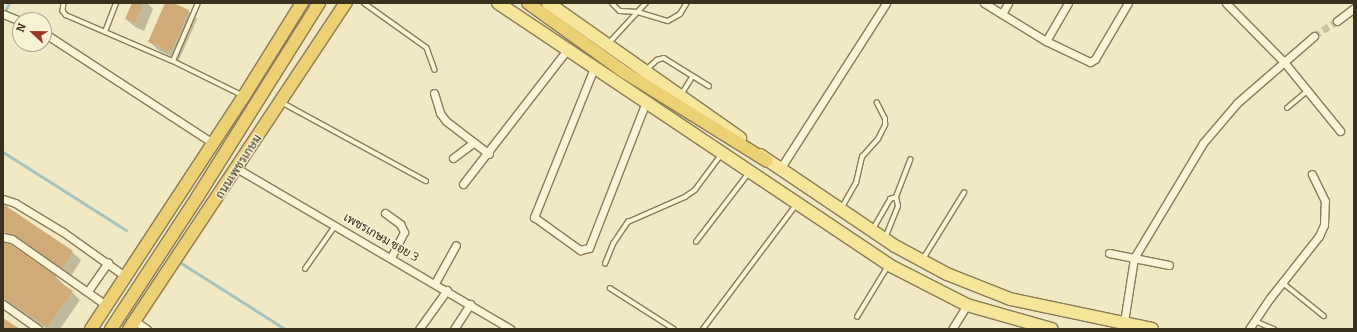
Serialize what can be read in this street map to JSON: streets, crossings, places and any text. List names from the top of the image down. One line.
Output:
{"streets":{"highway":["ถนนเพชรเกษม"],"street":["เพชรเกษม ซอย 3"]},"crossings":[["ถนนเพชรเกษม","เพชรเกษม ซอย 3"]],"north":"left"}
